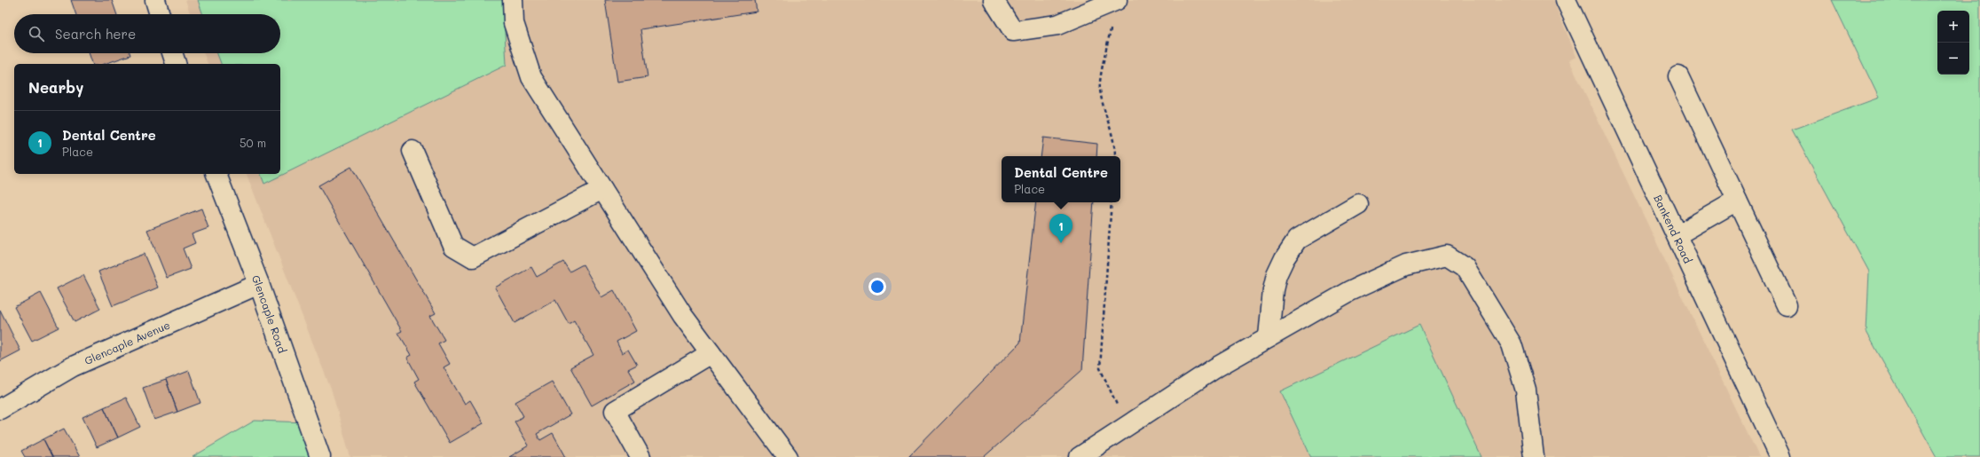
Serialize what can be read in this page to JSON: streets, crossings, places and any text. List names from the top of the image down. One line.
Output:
{"streets":{"street":["Bankend Road","Glencaple Road","Glencaple Avenue"]},"crossings":[["Glencaple Road","Glencaple Avenue"]],"page":{"map_buttons":["+","−"],"search":"Search here","heading":"Nearby","list":[{"mark":"1","name":"Dental Centre","note":"Place","value":"50 m"}],"popup":["Dental Centre","Place"],"pins":"1"}}
